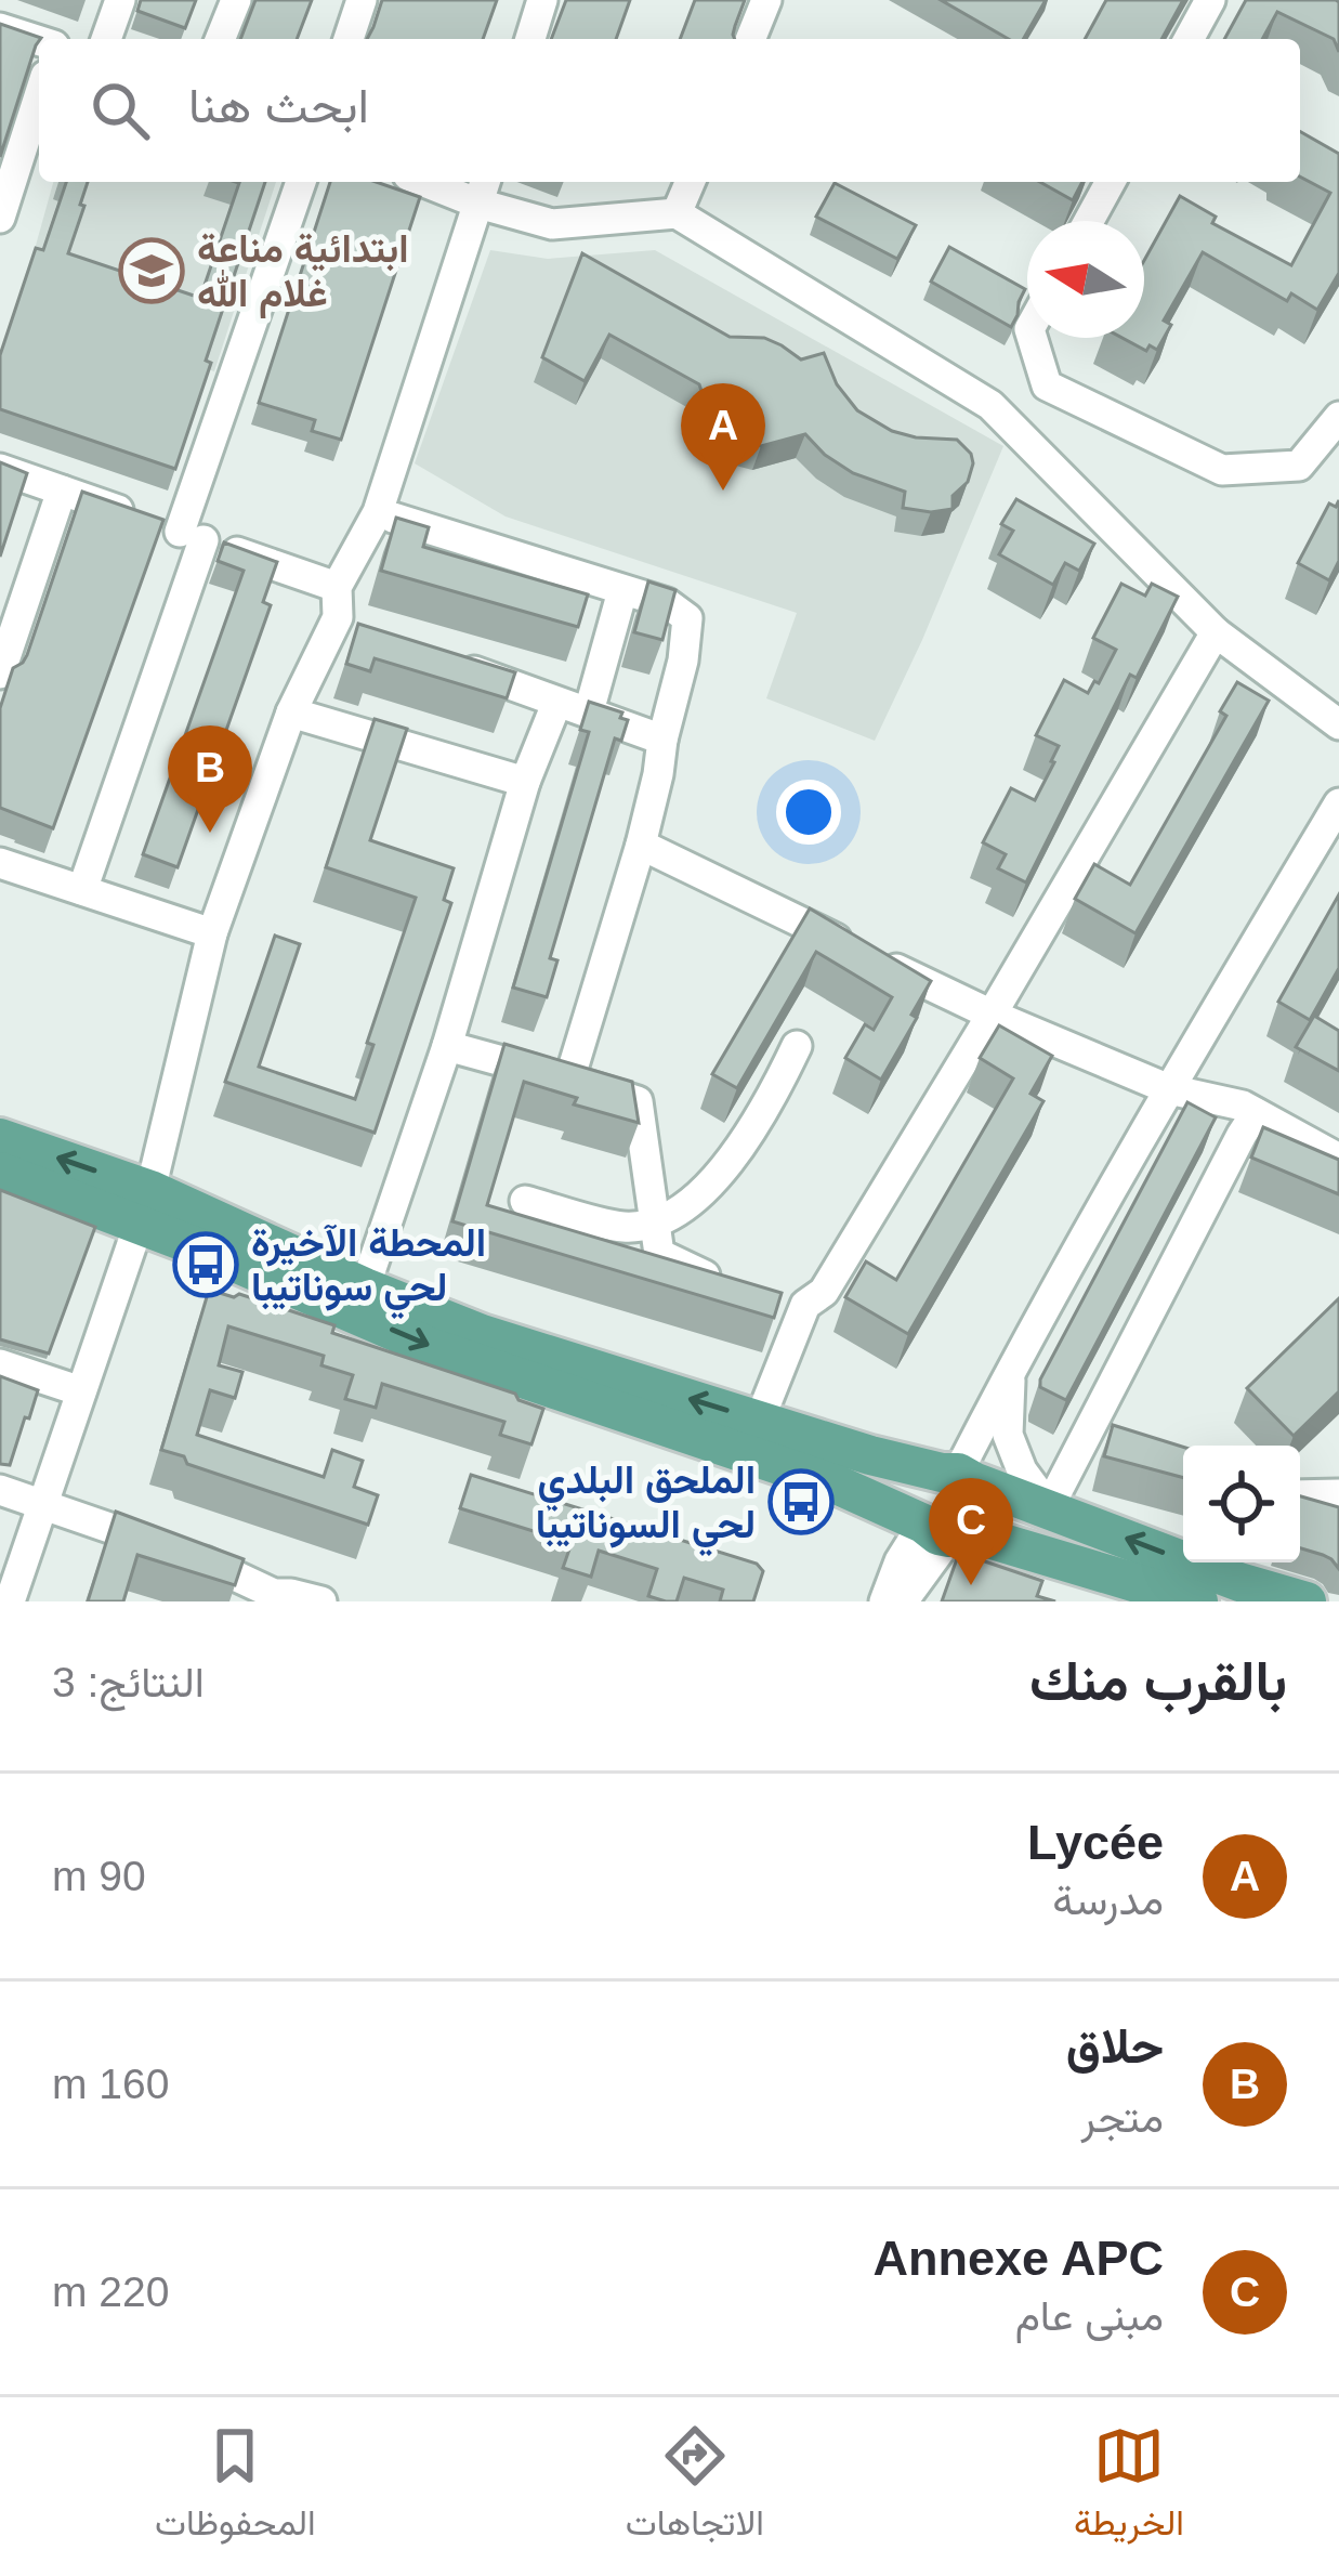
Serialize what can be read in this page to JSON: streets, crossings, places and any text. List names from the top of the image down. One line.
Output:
{"places":{"school or university":["ابتدائية مناعة غلام الله"],"bus stop":["المحطة الآخيرة لحي سوناتيبا","الملحق البلدي لحي السوناتيبا"]},"north":"left","page":{"search":"ابحث هنا","pins":["A","B","C"],"heading":["بالقرب منك","النتائج: 3"],"list":[{"mark":"A","name":"Lycée","note":"مدرسة","value":"90 m"},{"mark":"B","name":"حلاق","note":"متجر","value":"160 m"},{"mark":"C","name":"Annexe APC","note":"مبنى عام","value":"220 m"}],"nav":["الخريطة","الاتجاهات","المحفوظات"]}}
